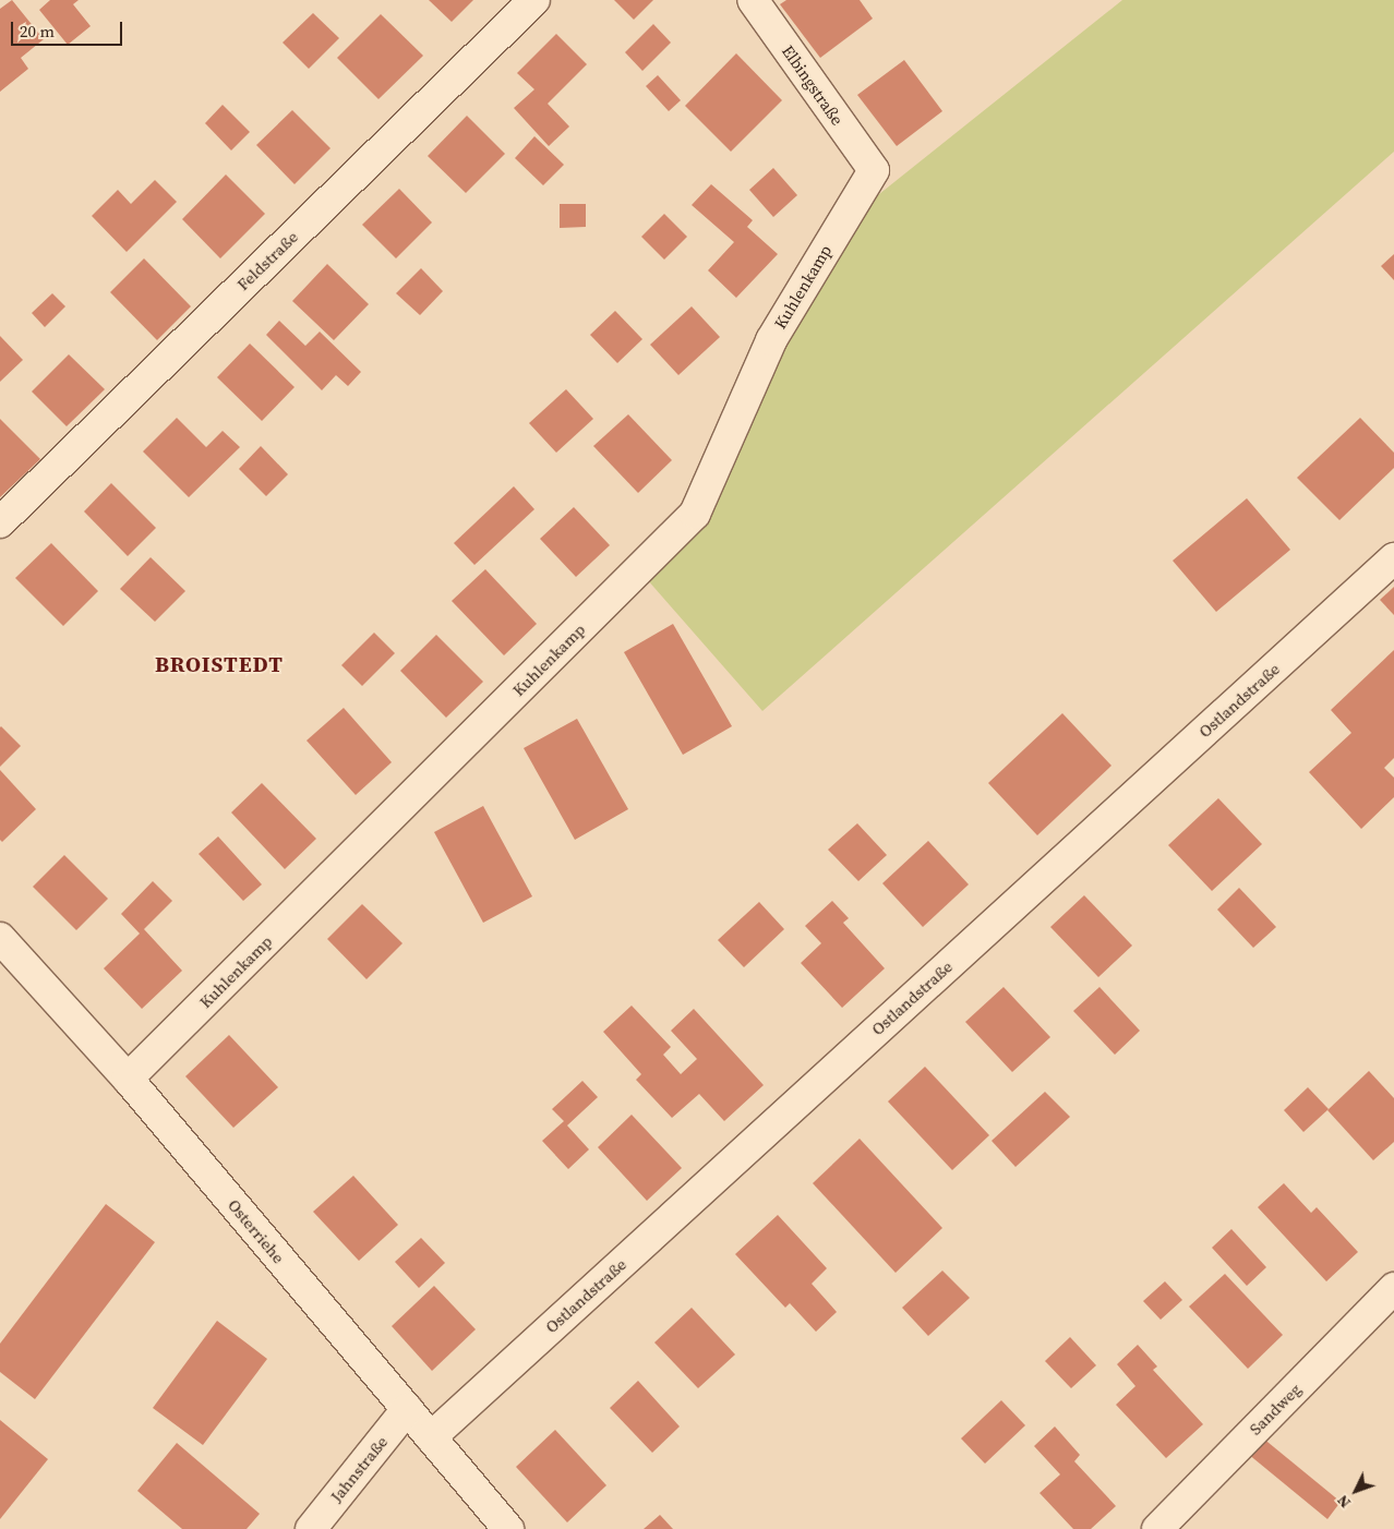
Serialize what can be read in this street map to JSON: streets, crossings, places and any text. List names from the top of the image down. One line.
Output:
{"streets":{"street":["Elbingstraße","Feldstraße","Kuhlenkamp","Ostlandstraße","Osterriehe","Sandweg","Jahnstraße"]},"crossings":[["Elbingstraße","Kuhlenkamp"],["Kuhlenkamp","Osterriehe"],["Ostlandstraße","Osterriehe"],["Osterriehe","Jahnstraße"]],"districts":["BROISTEDT"],"scale_bar":"20 m","north":"bottom left"}
